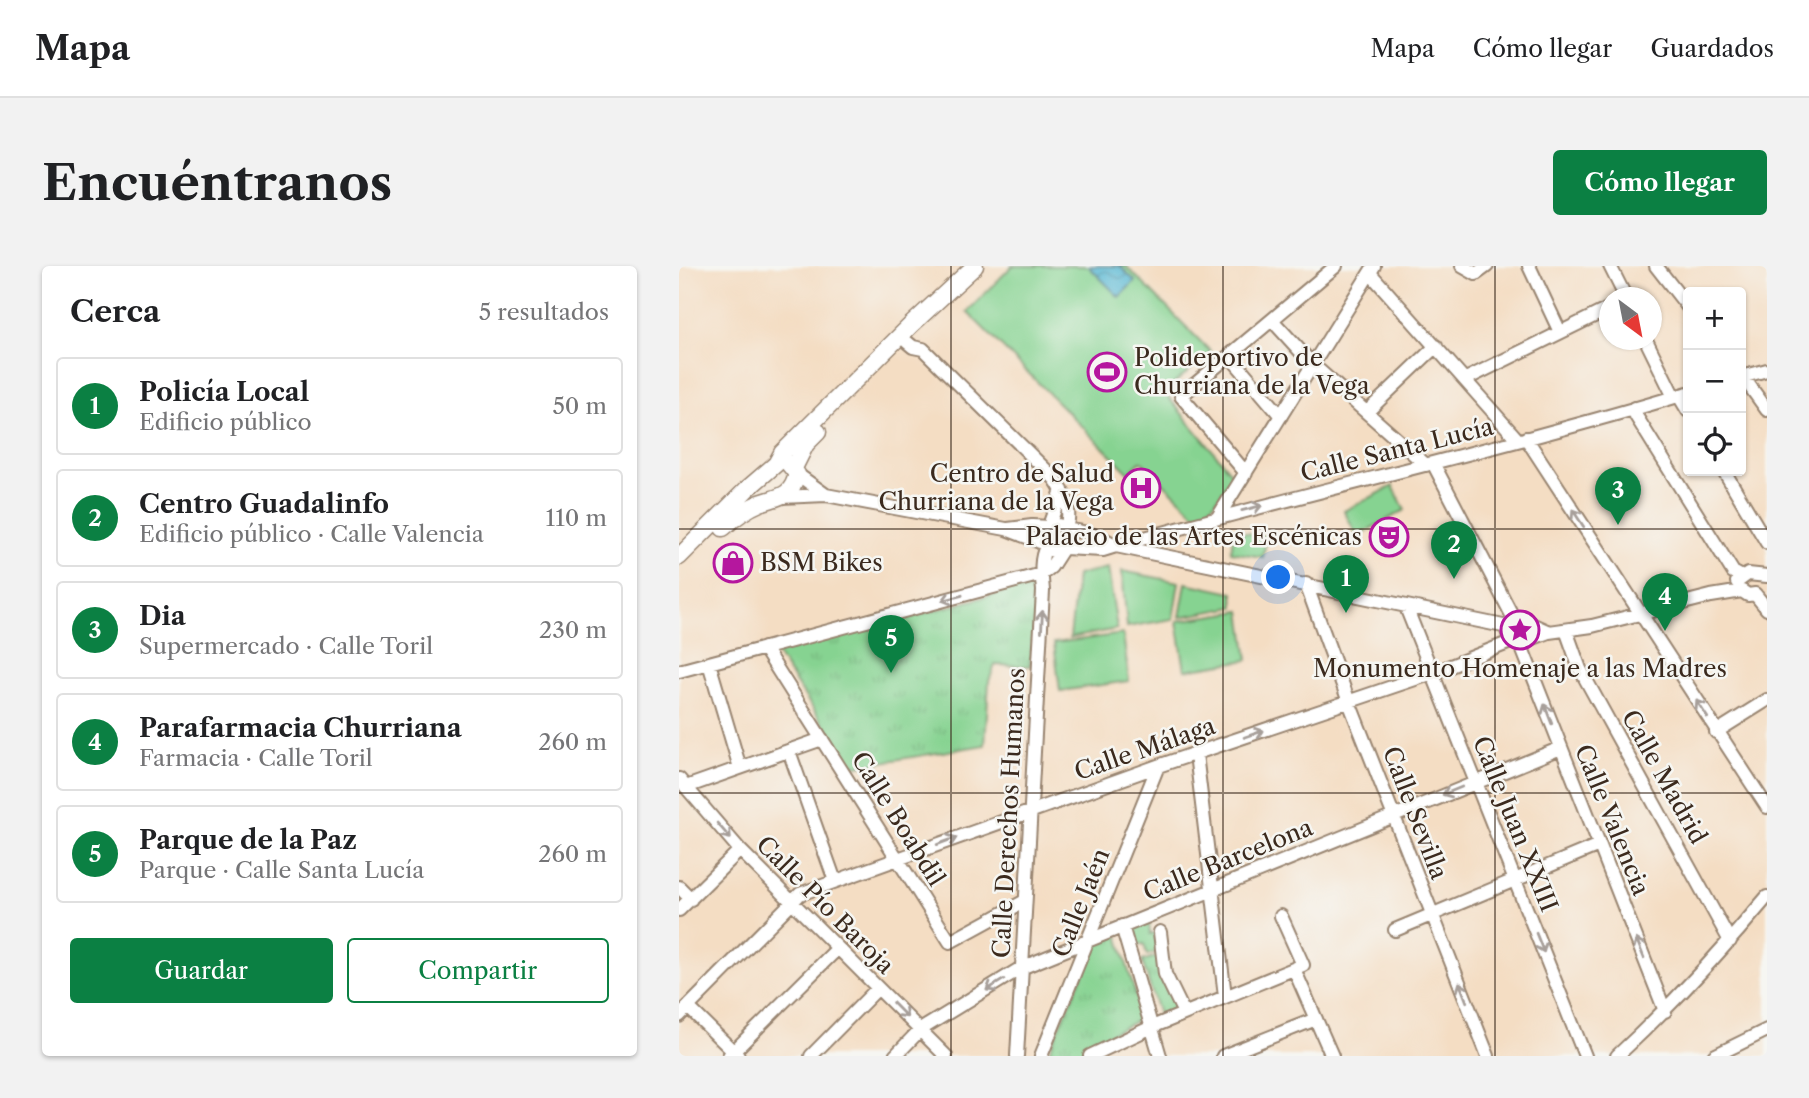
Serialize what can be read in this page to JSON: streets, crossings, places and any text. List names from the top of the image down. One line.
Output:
{"streets":{"street":["Calle Santa Lucía","Calle Málaga","Calle Madrid","Calle Derechos Humanos","Calle Sevilla","Calle Boabdil","Calle Valencia","Calle Juan XXIII","Calle Barcelona","Calle Jaén","Calle Pío Baroja"]},"crossings":[["Calle Málaga","Calle Madrid"],["Calle Málaga","Calle Derechos Humanos"],["Calle Málaga","Calle Sevilla"],["Calle Málaga","Calle Boabdil"],["Calle Málaga","Calle Valencia"],["Calle Málaga","Calle Juan XXIII"],["Calle Málaga","Calle Jaén"],["Calle Málaga","Calle Pío Baroja"],["Calle Derechos Humanos","Calle Boabdil"],["Calle Derechos Humanos","Calle Barcelona"],["Calle Sevilla","Calle Barcelona"],["Calle Valencia","Calle Barcelona"],["Calle Juan XXIII","Calle Barcelona"],["Calle Barcelona","Calle Jaén"],["Calle Barcelona","Calle Pío Baroja"]],"one_way":["Calle Derechos Humanos","Calle Valencia","Calle Juan XXIII"],"places":{"sports":["Polideportivo de Churriana de la Vega"],"hospital":["Centro de Salud Churriana de la Vega"],"theatre":["Palacio de las Artes Escénicas"],"shop":["BSM Bikes"],"place":["Monumento Homenaje a las Madres"]},"north":"bottom right","page":{"header":"Mapa","nav":["Mapa","Cómo llegar","Guardados"],"buttons":["Cómo llegar",["Guardar","Compartir"]],"title":"Encuéntranos","heading":["Cerca","5 resultados"],"map_buttons":["+","−"],"list":[{"mark":"1","name":"Policía Local","note":"Edificio público","value":"50 m"},{"mark":"2","name":"Centro Guadalinfo","note":"Edificio público · Calle Valencia","value":"110 m"},{"mark":"3","name":"Dia","note":"Supermercado · Calle Toril","value":"230 m"},{"mark":"4","name":"Parafarmacia Churriana","note":"Farmacia · Calle Toril","value":"260 m"},{"mark":"5","name":"Parque de la Paz","note":"Parque · Calle Santa Lucía","value":"260 m"}],"pins":["3","2","1","4","5"]}}
